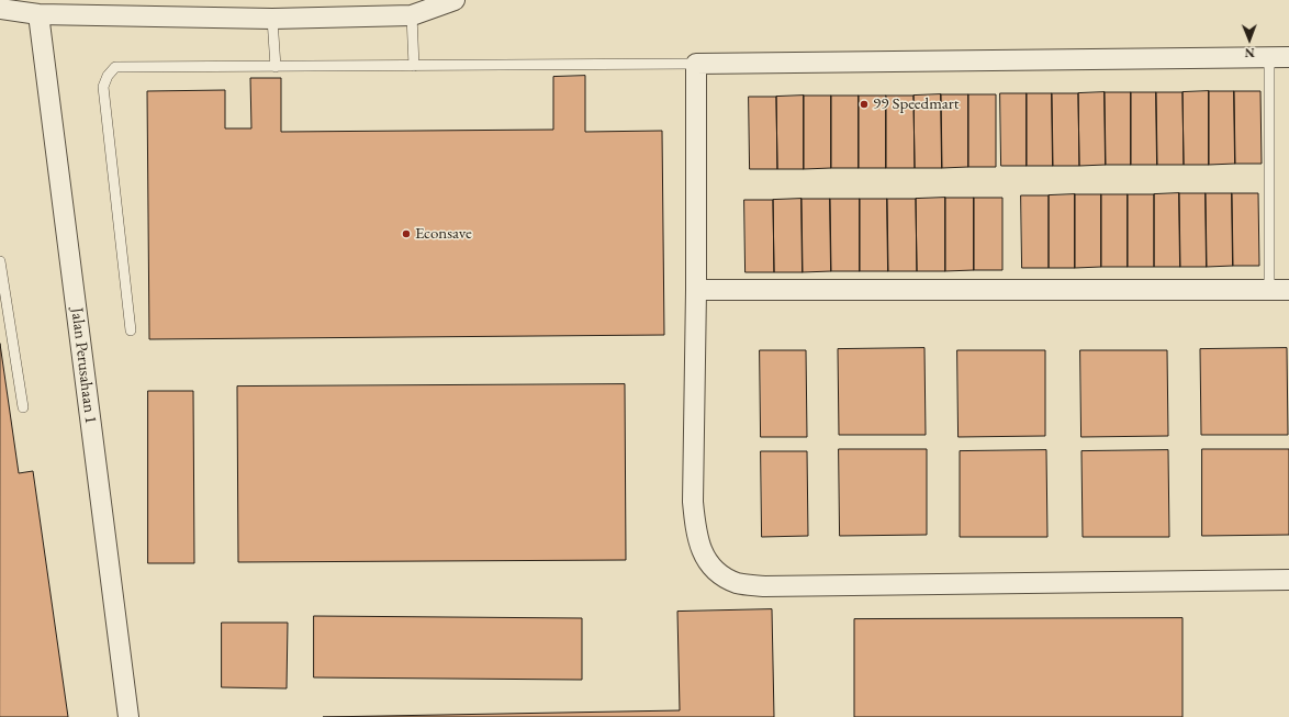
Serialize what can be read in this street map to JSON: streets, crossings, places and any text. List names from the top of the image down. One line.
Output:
{"streets":{"street":["Jalan Perusahaan 1"]},"places":["99 Speedmart","Econsave"],"north":"bottom"}
